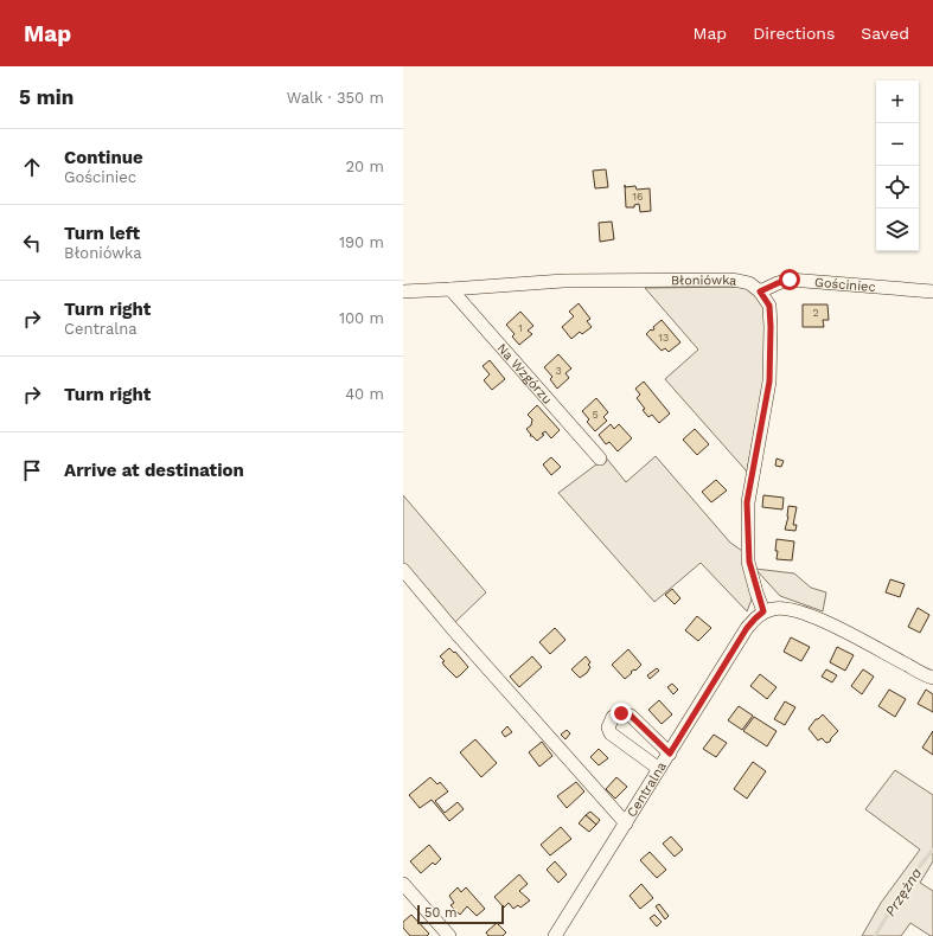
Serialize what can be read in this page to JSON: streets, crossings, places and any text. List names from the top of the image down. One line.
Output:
{"streets":{"street":["Błoniówka","Gościniec","Na Wzgórzu","Centralna"]},"crossings":[["Błoniówka","Gościniec"],["Błoniówka","Na Wzgórzu"]],"water":["Przężna"],"house_numbers":["16","2","1","13","3","5"],"scale_bar":"50 m","page":{"header":"Map","nav":["Map","Directions","Saved"],"heading":["5 min","Walk · 350 m"],"map_buttons":["+","−"],"list":[["Continue","Gościniec","20 m"],["Turn left","Błoniówka","190 m"],["Turn right","Centralna","100 m"],["Turn right","40 m"],"Arrive at destination"],"scale":"50 m"}}
